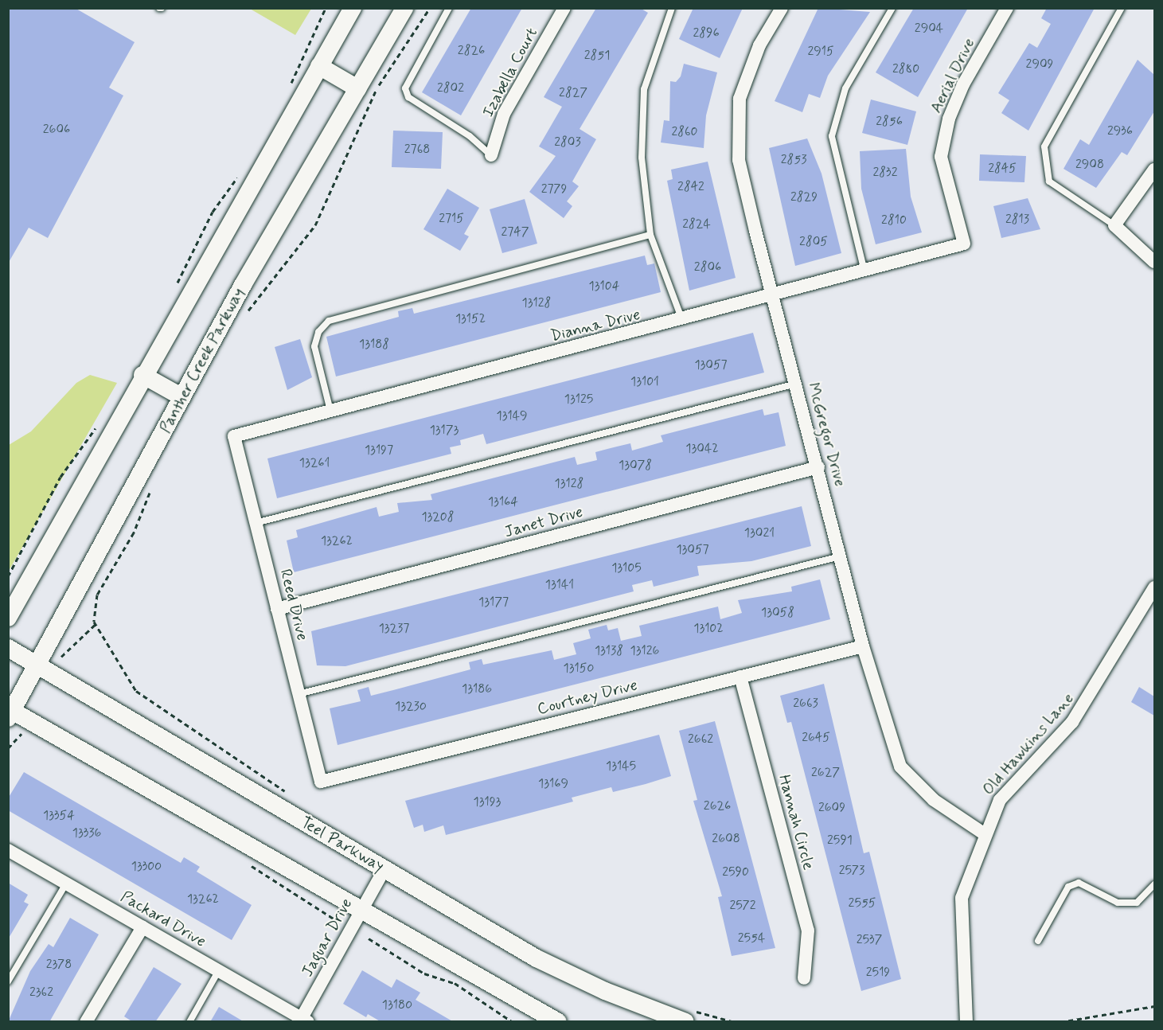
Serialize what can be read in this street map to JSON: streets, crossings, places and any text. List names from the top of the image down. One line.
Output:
{"streets":{"main road":["Panther Creek Parkway","Teel Parkway"],"street":["Izabella Court","Aerial Drive","Dianna Drive","McGregor Drive","Janet Drive","Reed Drive","Courtney Drive","Old Hawkins Lane","Hannah Circle","Packard Drive","Jaguar Drive"]},"crossings":[["Aerial Drive","Dianna Drive"],["Dianna Drive","McGregor Drive"],["Dianna Drive","Reed Drive"],["Panther Creek Parkway","Teel Parkway"],["McGregor Drive","Janet Drive"],["McGregor Drive","Courtney Drive"],["McGregor Drive","Old Hawkins Lane"],["Janet Drive","Reed Drive"],["Reed Drive","Courtney Drive"],["Courtney Drive","Hannah Circle"],["Teel Parkway","Jaguar Drive"],["Packard Drive","Jaguar Drive"]],"house_numbers":["2904","2896","2826","2915","2851","2909","2880","2802","2827","2856","2606","2936","2860","2803","2768","2853","2908","2845","2832","2842","2779","2829","2715","2813","2810","2824","2747","2805","2806","13104","13128","13152","13188","13057","13101","13125","13149","13173","13042","13197","13261","13078","13128","13164","13208","13021","13262","13057","13105","13141","13177","13058","13237","13102","13138","13126","13150","13186","2663","13230","2645","2662","13145","2627","13169","13193","2626","2609","13354","13336","2608","2591","13300","2573","2590","13262","2555","2572","2554","2537","2378","2519","2362","13180"]}
